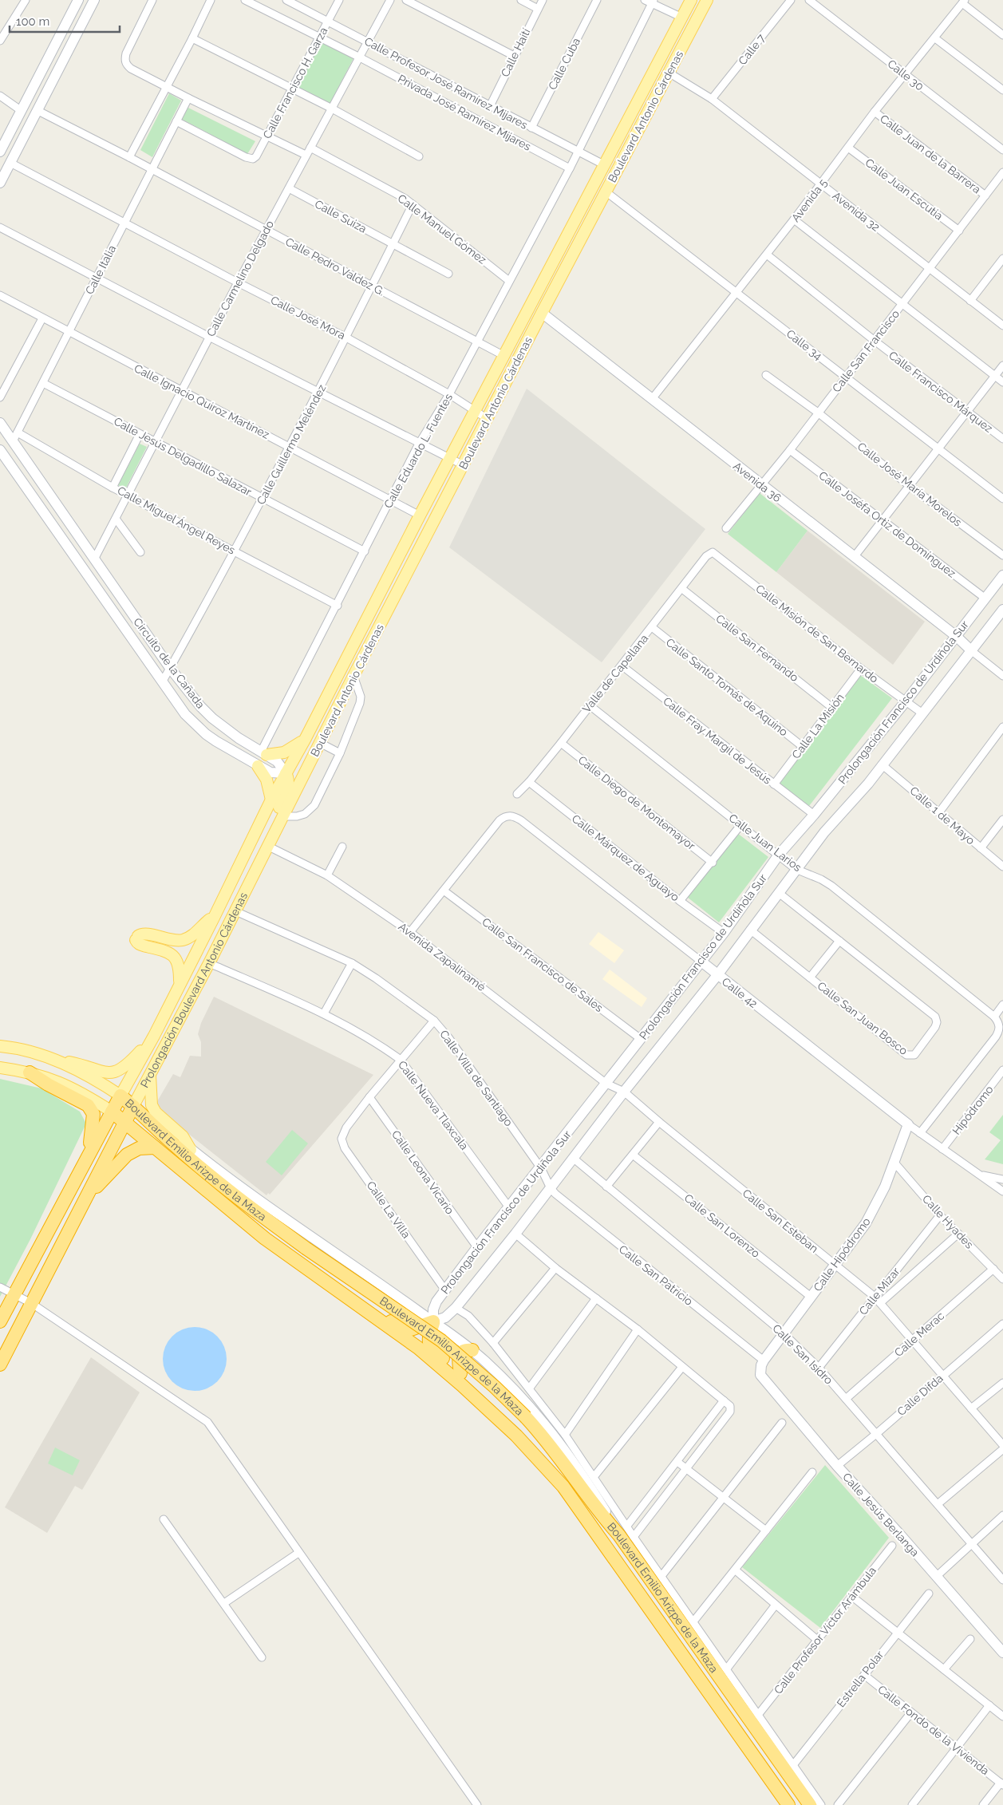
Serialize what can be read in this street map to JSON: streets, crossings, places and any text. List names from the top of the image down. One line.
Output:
{"streets":{"highway":["Prolongación Boulevard Antonio Cárdenas","Boulevard Emilio Arizpe de la Maza"],"main road":["Boulevard Antonio Cárdenas"],"street":["Calle 7","Calle Haití","Calle Cuba","Calle 30","Calle Francisco H. Garza","Calle Profesor José Ramírez Mijares","Privada José Ramírez Mijares","Calle Juan de la Barrera","Calle Juan Escutia","Avenida 5","Avenida 32","Calle Suiza","Calle Manuel Gómez","Calle Pedro Valdez G.","Calle Italia","Calle Carmelino Delgado","Calle José Mora","Calle 34","Calle San Francisco","Calle Francisco Márquez","Calle Ignacio Quiroz Martínez","Calle Guillermo Meléndez","Calle Eduardo L. Fuentes","Calle Jesús Delgadillo Salazar","Avenida 36","Calle José María Morelos","Calle Miguel Ángel Reyes","Calle Joséfa Ortiz de Domínguez","Calle Misión de San Bernardo","Calle San Fernando","Circuito de la Cañada","Valle de Capellana","Calle Santo Tomás de Aquino","Prolongación Francisco de Urdiñola Sur","Calle La Misión","Calle Fray Margil de Jesús","Calle Diego de Montemayor","Calle 1 de Mayo","Calle Juan Larios","Calle Márquez de Aguayo","Avenida Zapalinamé","Calle San Francisco de Sales","Calle 42","Calle San Juan Bosco","Calle Villa de Santiago","Calle Nueva Tlaxcala","Hipódromo","Calle Leona Vicario","Calle La Villa","Calle San Esteban","Calle Hyades","Calle San Lorenzo","Calle Hipódromo","Calle San Patricio","Calle Mizar","Calle Merac","Calle San Isidro","Calle Difda","Calle Jesús Berlanga","Calle Profesor Víctor Arámbula","Estrella Polar","Calle Fondo de la Vivienda"]},"crossings":[["Calle 7","Avenida 32"],["Calle Haití","Calle Profesor José Ramírez Mijares"],["Calle Cuba","Calle Profesor José Ramírez Mijares"],["Calle 30","Avenida 5"],["Calle Francisco H. Garza","Calle Profesor José Ramírez Mijares"],["Calle Francisco H. Garza","Calle Italia"],["Calle Profesor José Ramírez Mijares","Privada José Ramírez Mijares"],["Calle Profesor José Ramírez Mijares","Boulevard Antonio Cárdenas"],["Calle Profesor José Ramírez Mijares","Calle Carmelino Delgado"],["Calle Profesor José Ramírez Mijares","Calle Eduardo L. Fuentes"],["Privada José Ramírez Mijares","Calle Carmelino Delgado"],["Privada José Ramírez Mijares","Calle Eduardo L. Fuentes"],["Boulevard Antonio Cárdenas","Avenida 32"],["Boulevard Antonio Cárdenas","Calle Pedro Valdez G."],["Boulevard Antonio Cárdenas","Calle José Mora"],["Boulevard Antonio Cárdenas","Calle 34"],["Boulevard Antonio Cárdenas","Calle Ignacio Quiroz Martínez"],["Boulevard Antonio Cárdenas","Avenida 36"],["Boulevard Antonio Cárdenas","Circuito de la Cañada"],["Boulevard Antonio Cárdenas","Prolongación Boulevard Antonio Cárdenas"],["Calle Juan de la Barrera","Avenida 5"],["Calle Juan de la Barrera","Calle San Francisco"],["Calle Juan Escutia","Avenida 5"],["Calle Juan Escutia","Calle San Francisco"],["Avenida 5","Avenida 32"],["Avenida 5","Calle 34"],["Avenida 5","Calle Francisco Márquez"],["Avenida 5","Avenida 36"],["Avenida 32","Calle San Francisco"],["Calle Suiza","Calle Carmelino Delgado"],["Calle Suiza","Calle Guillermo Meléndez"],["Calle Manuel Gómez","Calle Carmelino Delgado"],["Calle Manuel Gómez","Calle Guillermo Meléndez"],["Calle Manuel Gómez","Calle Eduardo L. Fuentes"],["Calle Pedro Valdez G.","Calle Italia"],["Calle Pedro Valdez G.","Calle Carmelino Delgado"],["Calle Pedro Valdez G.","Calle Guillermo Meléndez"],["Calle Pedro Valdez G.","Calle Eduardo L. Fuentes"],["Calle Italia","Calle José Mora"],["Calle Italia","Calle Ignacio Quiroz Martínez"],["Calle Italia","Calle Jesús Delgadillo Salazar"],["Calle Italia","Calle Miguel Ángel Reyes"],["Calle Italia","Circuito de la Cañada"],["Calle Carmelino Delgado","Calle José Mora"],["Calle Carmelino Delgado","Calle Ignacio Quiroz Martínez"],["Calle Carmelino Delgado","Calle Jesús Delgadillo Salazar"],["Calle Carmelino Delgado","Calle Miguel Ángel Reyes"],["Calle Carmelino Delgado","Circuito de la Cañada"],["Calle José Mora","Calle Guillermo Meléndez"],["Calle José Mora","Calle Eduardo L. Fuentes"],["Calle 34","Calle San Francisco"],["Calle San Francisco","Calle Francisco Márquez"],["Calle San Francisco","Avenida 36"],["Calle San Francisco","Calle José María Morelos"],["Calle San Francisco","Calle Joséfa Ortiz de Domínguez"],["Calle Ignacio Quiroz Martínez","Calle Guillermo Meléndez"],["Calle Ignacio Quiroz Martínez","Calle Eduardo L. Fuentes"],["Calle Guillermo Meléndez","Calle Jesús Delgadillo Salazar"],["Calle Guillermo Meléndez","Calle Miguel Ángel Reyes"],["Calle Guillermo Meléndez","Circuito de la Cañada"],["Calle Eduardo L. Fuentes","Calle Jesús Delgadillo Salazar"],["Calle Eduardo L. Fuentes","Calle Miguel Ángel Reyes"],["Calle Eduardo L. Fuentes","Circuito de la Cañada"],["Avenida 36","Prolongación Francisco de Urdiñola Sur"],["Calle Miguel Ángel Reyes","Circuito de la Cañada"],["Calle Joséfa Ortiz de Domínguez","Prolongación Francisco de Urdiñola Sur"],["Calle Misión de San Bernardo","Valle de Capellana"],["Calle Misión de San Bernardo","Prolongación Francisco de Urdiñola Sur"],["Calle Misión de San Bernardo","Calle La Misión"],["Calle San Fernando","Valle de Capellana"],["Calle San Fernando","Calle La Misión"],["Circuito de la Cañada","Prolongación Boulevard Antonio Cárdenas"],["Valle de Capellana","Calle Santo Tomás de Aquino"],["Valle de Capellana","Calle Fray Margil de Jesús"],["Valle de Capellana","Calle Diego de Montemayor"],["Valle de Capellana","Calle Juan Larios"],["Valle de Capellana","Calle Márquez de Aguayo"],["Calle Santo Tomás de Aquino","Calle La Misión"],["Prolongación Francisco de Urdiñola Sur","Calle Fray Margil de Jesús"],["Prolongación Francisco de Urdiñola Sur","Calle 1 de Mayo"],["Prolongación Francisco de Urdiñola Sur","Calle Juan Larios"],["Prolongación Francisco de Urdiñola Sur","Calle Márquez de Aguayo"],["Prolongación Francisco de Urdiñola Sur","Avenida Zapalinamé"],["Prolongación Francisco de Urdiñola Sur","Calle San Francisco de Sales"],["Prolongación Francisco de Urdiñola Sur","Calle 42"],["Prolongación Francisco de Urdiñola Sur","Calle San Juan Bosco"],["Prolongación Francisco de Urdiñola Sur","Calle Villa de Santiago"],["Prolongación Francisco de Urdiñola Sur","Calle Nueva Tlaxcala"],["Prolongación Francisco de Urdiñola Sur","Calle Leona Vicario"],["Prolongación Francisco de Urdiñola Sur","Calle La Villa"],["Prolongación Francisco de Urdiñola Sur","Calle San Esteban"],["Prolongación Francisco de Urdiñola Sur","Calle San Patricio"],["Prolongación Francisco de Urdiñola Sur","Calle San Isidro"],["Calle La Misión","Calle Fray Margil de Jesús"],["Avenida Zapalinamé","Prolongación Boulevard Antonio Cárdenas"],["Avenida Zapalinamé","Calle San Esteban"],["Calle San Francisco de Sales","Calle 42"],["Prolongación Boulevard Antonio Cárdenas","Calle Villa de Santiago"],["Prolongación Boulevard Antonio Cárdenas","Calle Nueva Tlaxcala"],["Prolongación Boulevard Antonio Cárdenas","Boulevard Emilio Arizpe de la Maza"],["Calle 42","Hipódromo"],["Calle 42","Calle Hipódromo"],["Calle Villa de Santiago","Calle San Patricio"],["Calle Leona Vicario","Calle La Villa"],["Calle San Esteban","Calle Hipódromo"],["Calle San Esteban","Calle Mizar"],["Calle San Esteban","Calle Merac"],["Calle San Esteban","Calle Difda"],["Calle Hyades","Calle Hipódromo"],["Calle Hyades","Calle Mizar"],["Calle Hyades","Calle Merac"],["Calle San Lorenzo","Calle Hipódromo"],["Calle Hipódromo","Calle San Patricio"],["Calle Hipódromo","Calle San Isidro"],["Calle Hipódromo","Calle Jesús Berlanga"],["Calle Mizar","Calle San Isidro"],["Calle Merac","Calle San Isidro"],["Calle San Isidro","Calle Difda"],["Calle Difda","Calle Jesús Berlanga"],["Estrella Polar","Calle Fondo de la Vivienda"]],"scale_bar":"100 m"}
